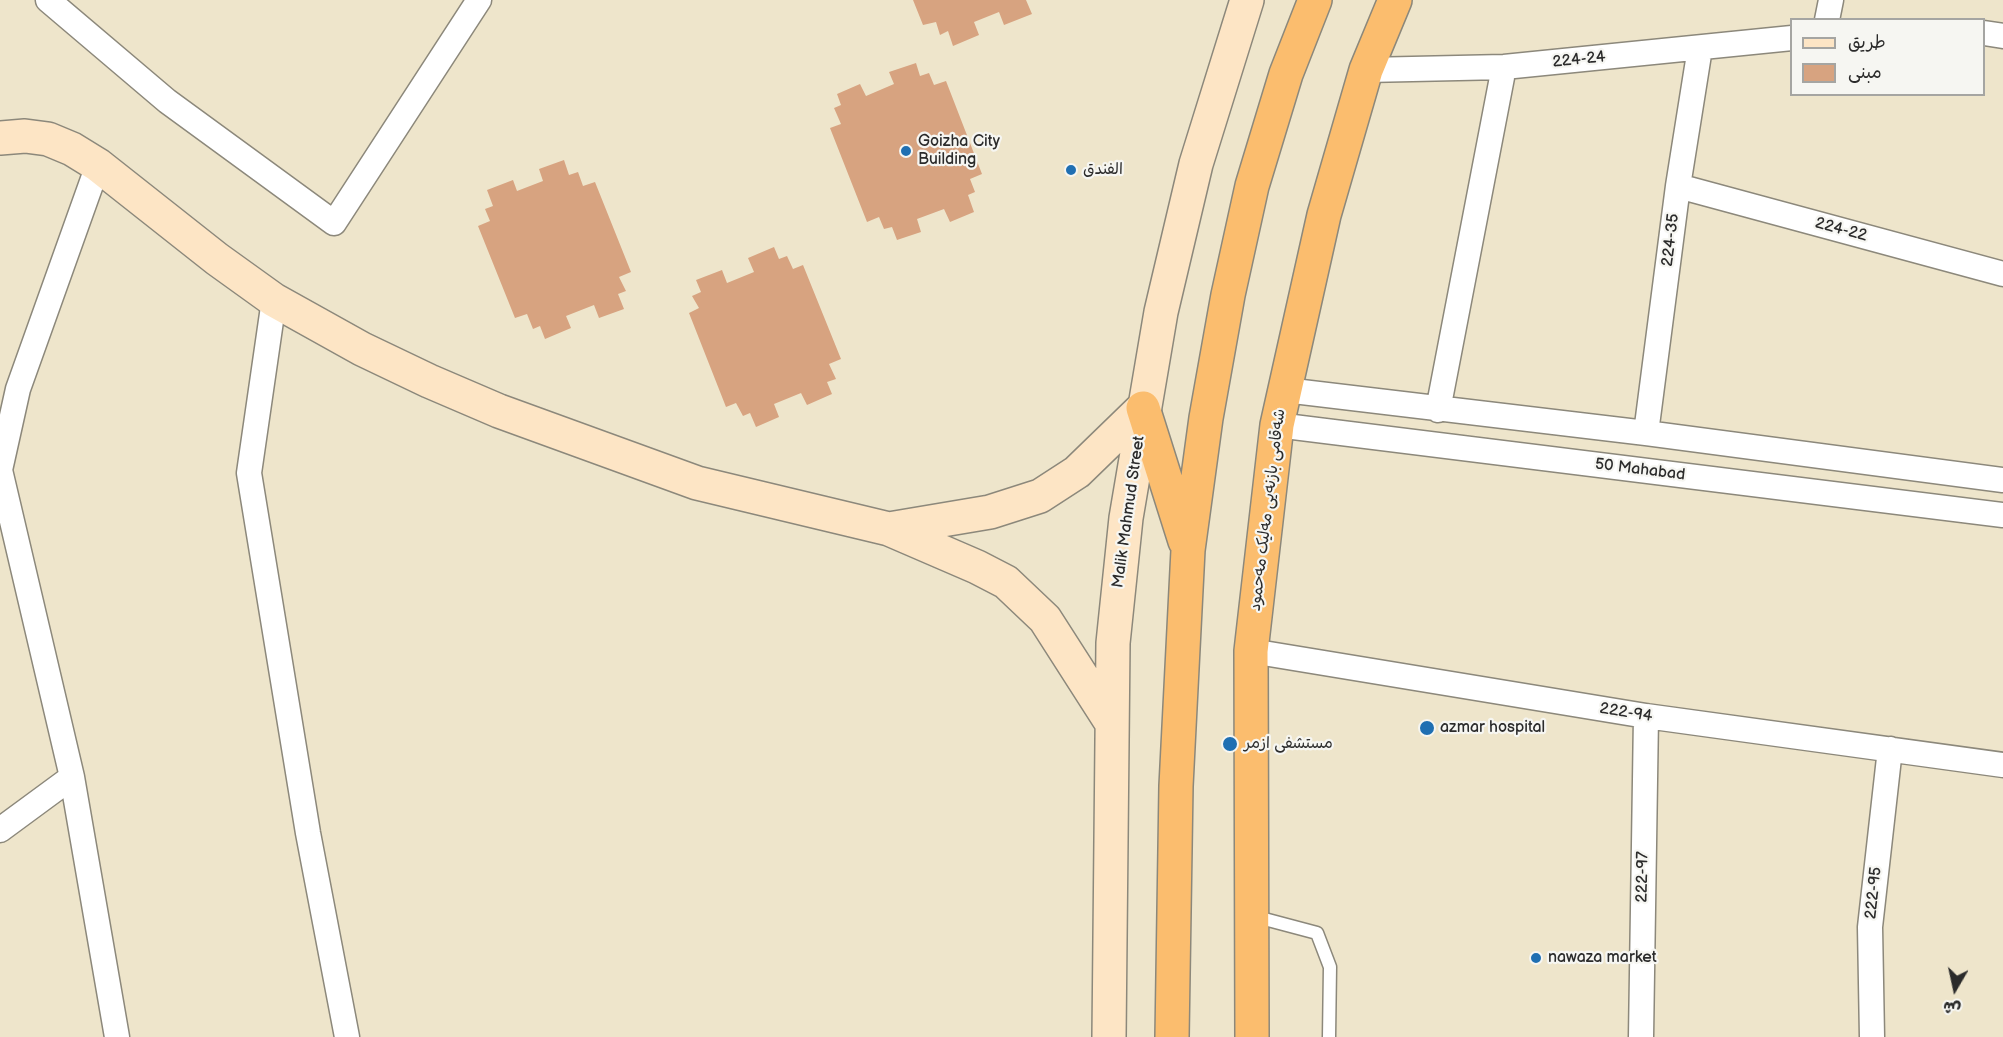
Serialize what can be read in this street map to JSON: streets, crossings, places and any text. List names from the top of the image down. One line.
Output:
{"streets":{"highway":["شەقامی بازنەیی مەلیک مەحمود"],"street":["224-24","224-22","224-35","50 Mahabad","Malik Mahmud Street","222-94","222-97","222-95"]},"crossings":[["224-24","224-35"],["224-24","شەقامی بازنەیی مەلیک مەحمود"],["224-22","224-35"],["50 Mahabad","شەقامی بازنەیی مەلیک مەحمود"],["شەقامی بازنەیی مەلیک مەحمود","222-94"],["222-94","222-97"],["222-94","222-95"]],"places":["Goizha City Building","الفندق","azmar hospital","مستشفى ازمر","nawaza market"],"legend":["طريق","مبنى"],"north":"bottom"}
